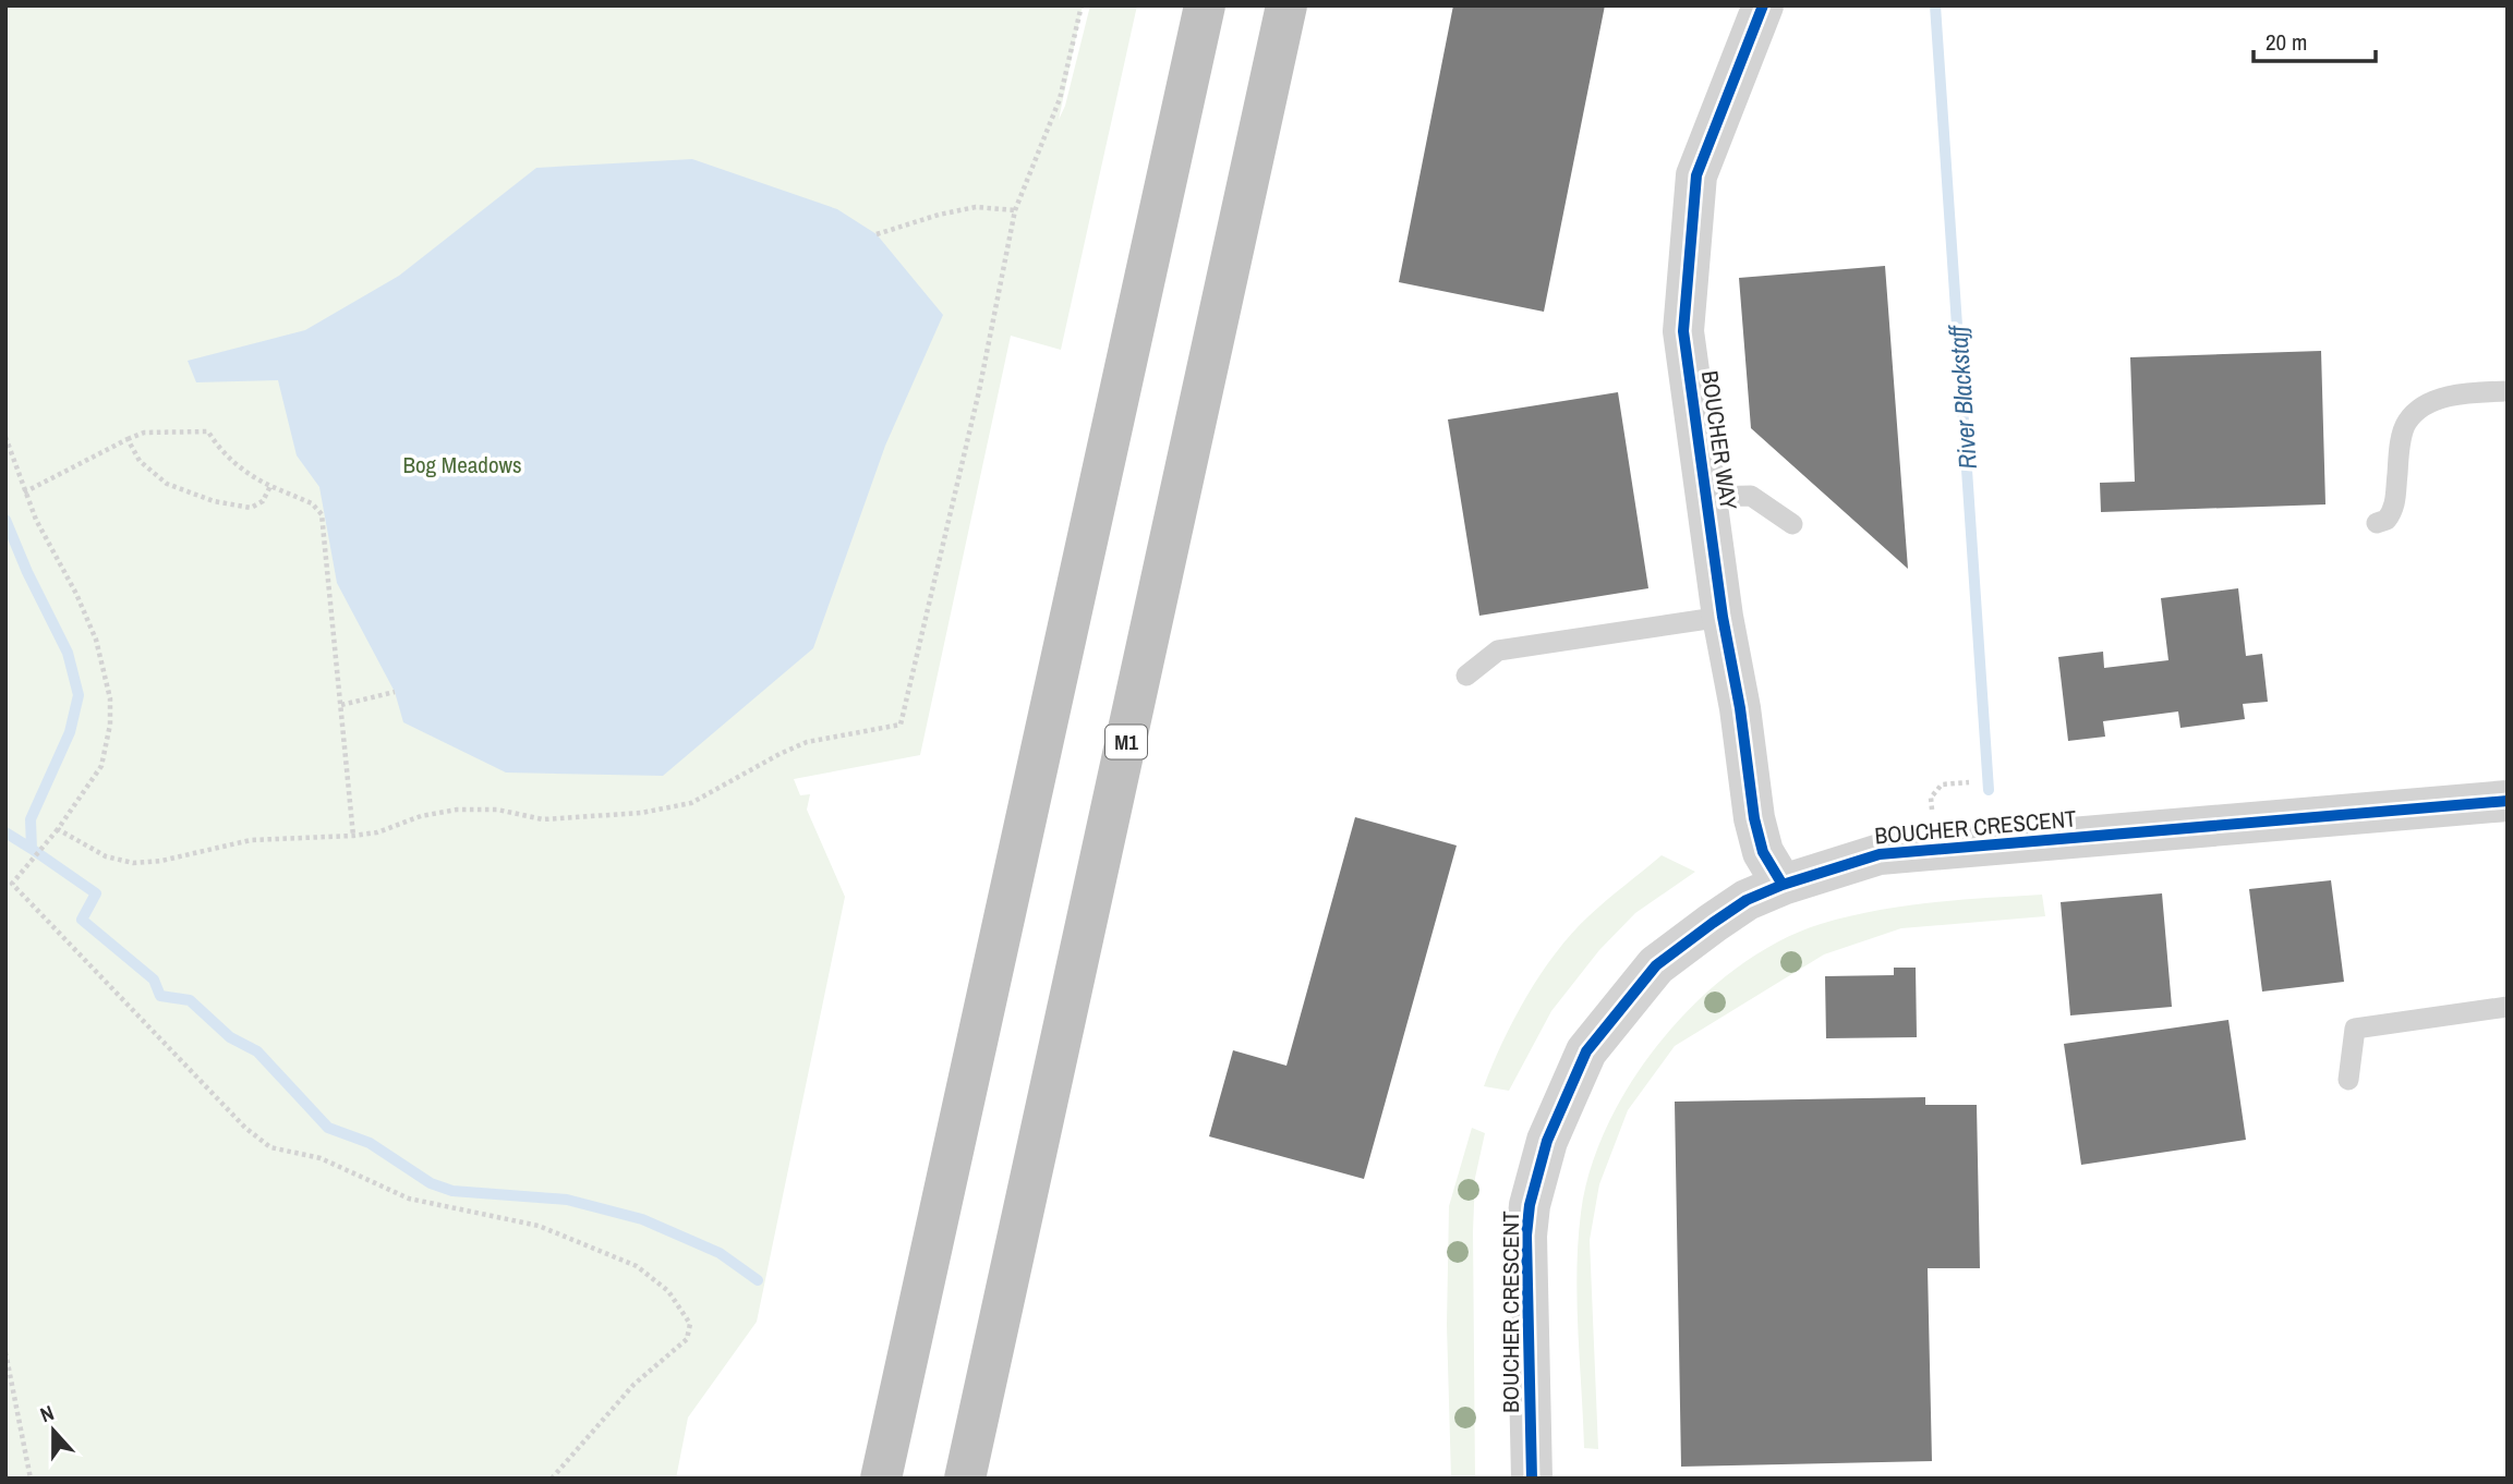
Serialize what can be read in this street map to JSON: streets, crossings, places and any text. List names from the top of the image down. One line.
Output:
{"streets":{"highway":["M1"],"street":["BOUCHER WAY","BOUCHER CRESCENT"]},"crossings":[["BOUCHER WAY","BOUCHER CRESCENT"]],"water":["River Blackstaff"],"parks":["Bog Meadows"],"scale_bar":"20 m","north":"top"}
